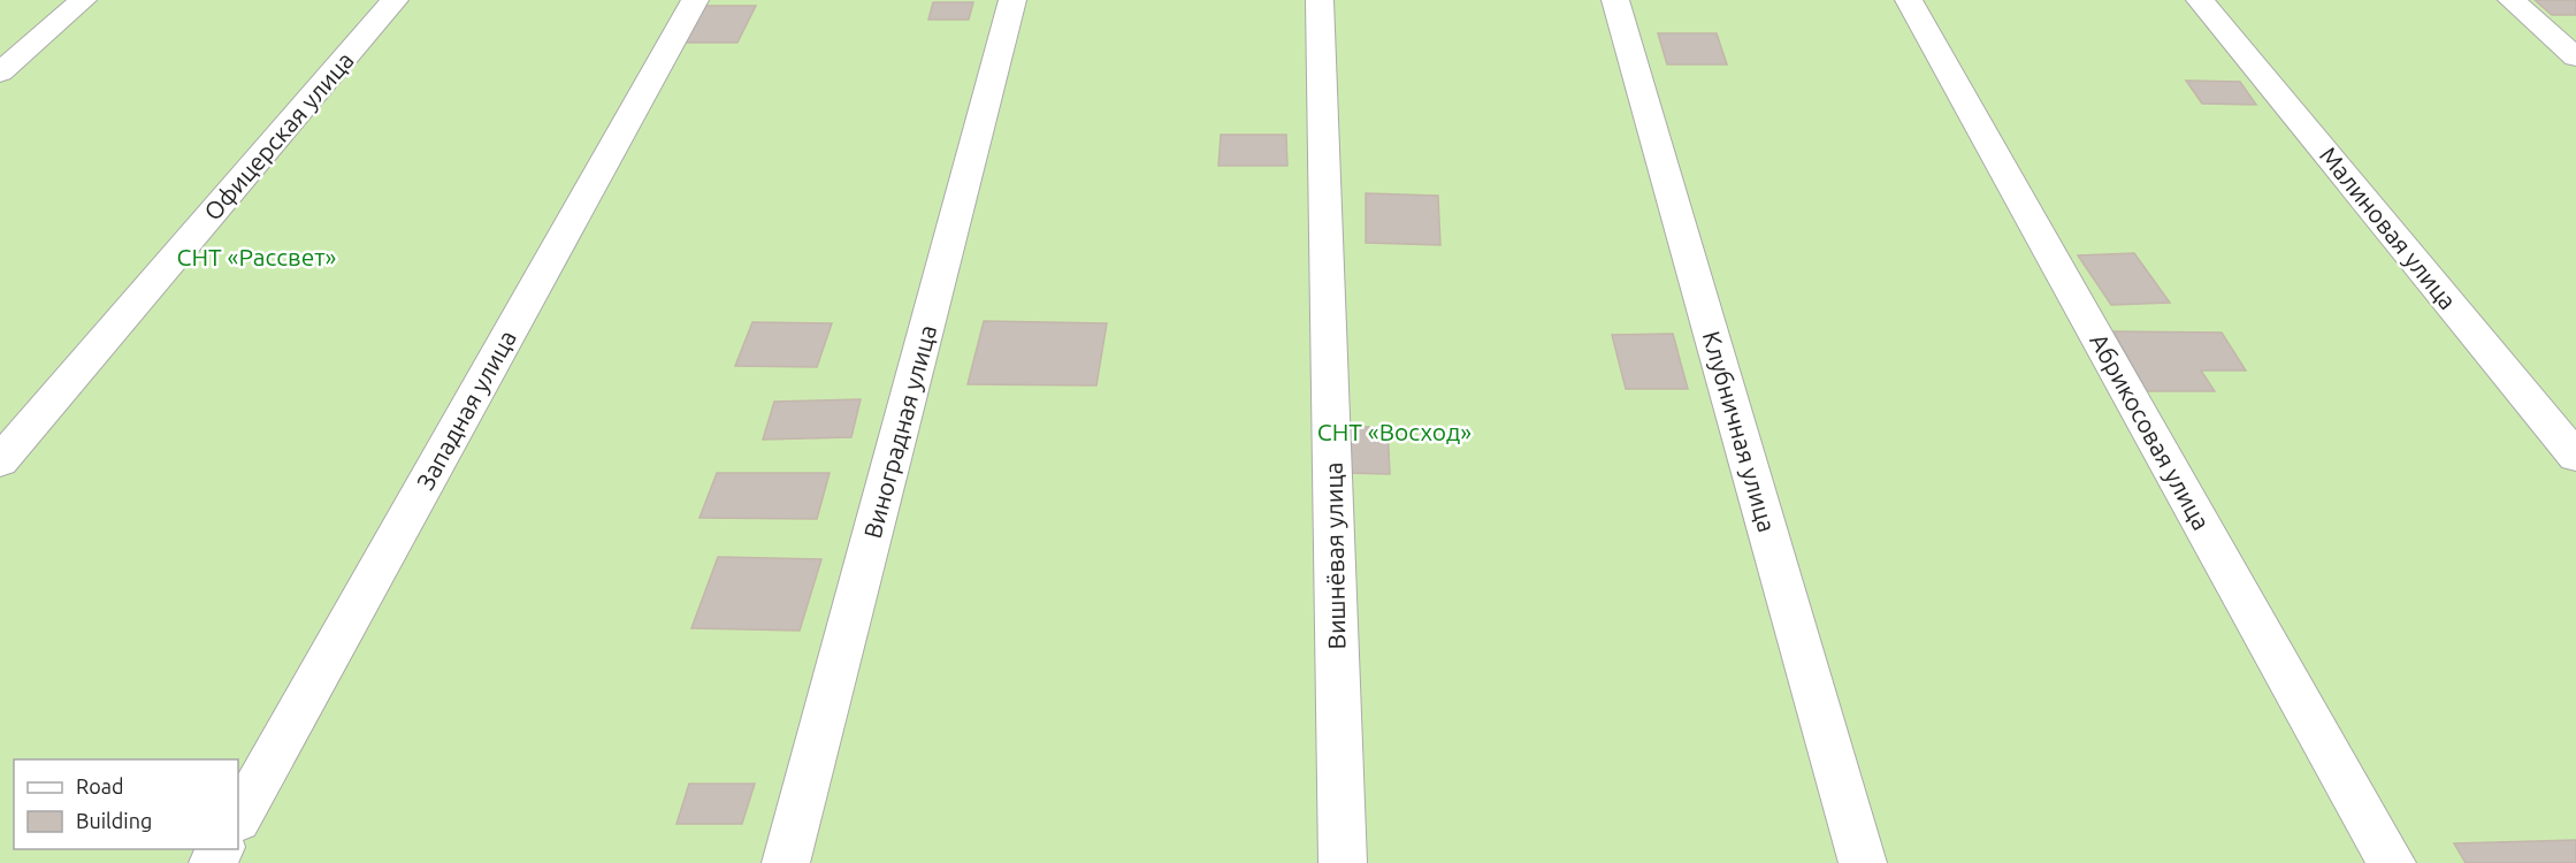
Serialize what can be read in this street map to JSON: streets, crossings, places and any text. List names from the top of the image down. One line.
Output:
{"streets":{"street":["Офицерская улица","Малиновая улица","Западная улица","Виноградная улица","Клубничная улица","Абрикосовая улица","Вишнёвая улица"]},"parks":["СНТ «Рассвет»","СНТ «Восход»"],"legend":["Road","Building"]}
